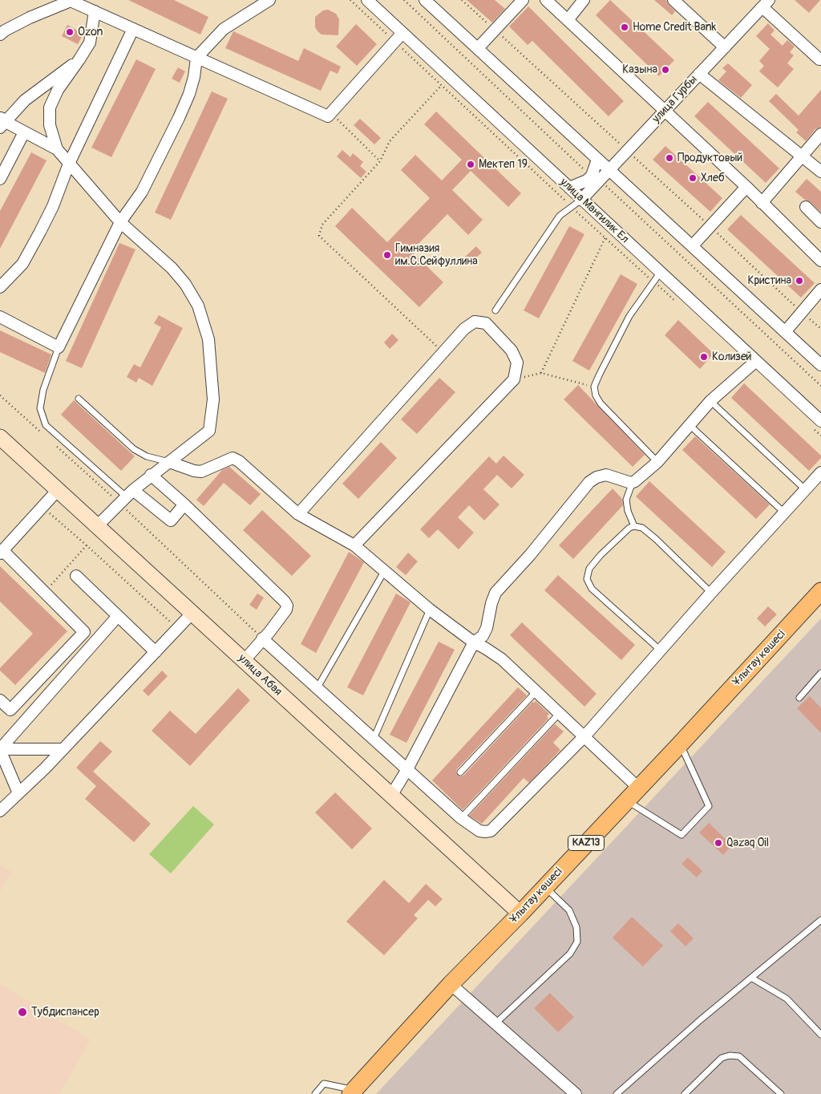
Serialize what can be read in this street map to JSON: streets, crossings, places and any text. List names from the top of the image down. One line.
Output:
{"streets":{"main road":["Ұлытау көшесі","KAZ13"],"street":["улица Гурбы","улица Мангилик Ел","улица Абая"]},"crossings":[["улица Гурбы","улица Мангилик Ел"],["Ұлытау көшесі","улица Абая"]],"places":["Home Credit Bank","Ozon","Казына","Продуктовый","Мектеп 19","Хлеб","Гимназия им.С.Сейфуллина","Кристина","Колизей","Qazaq Oil","Тубдиспансер"]}
